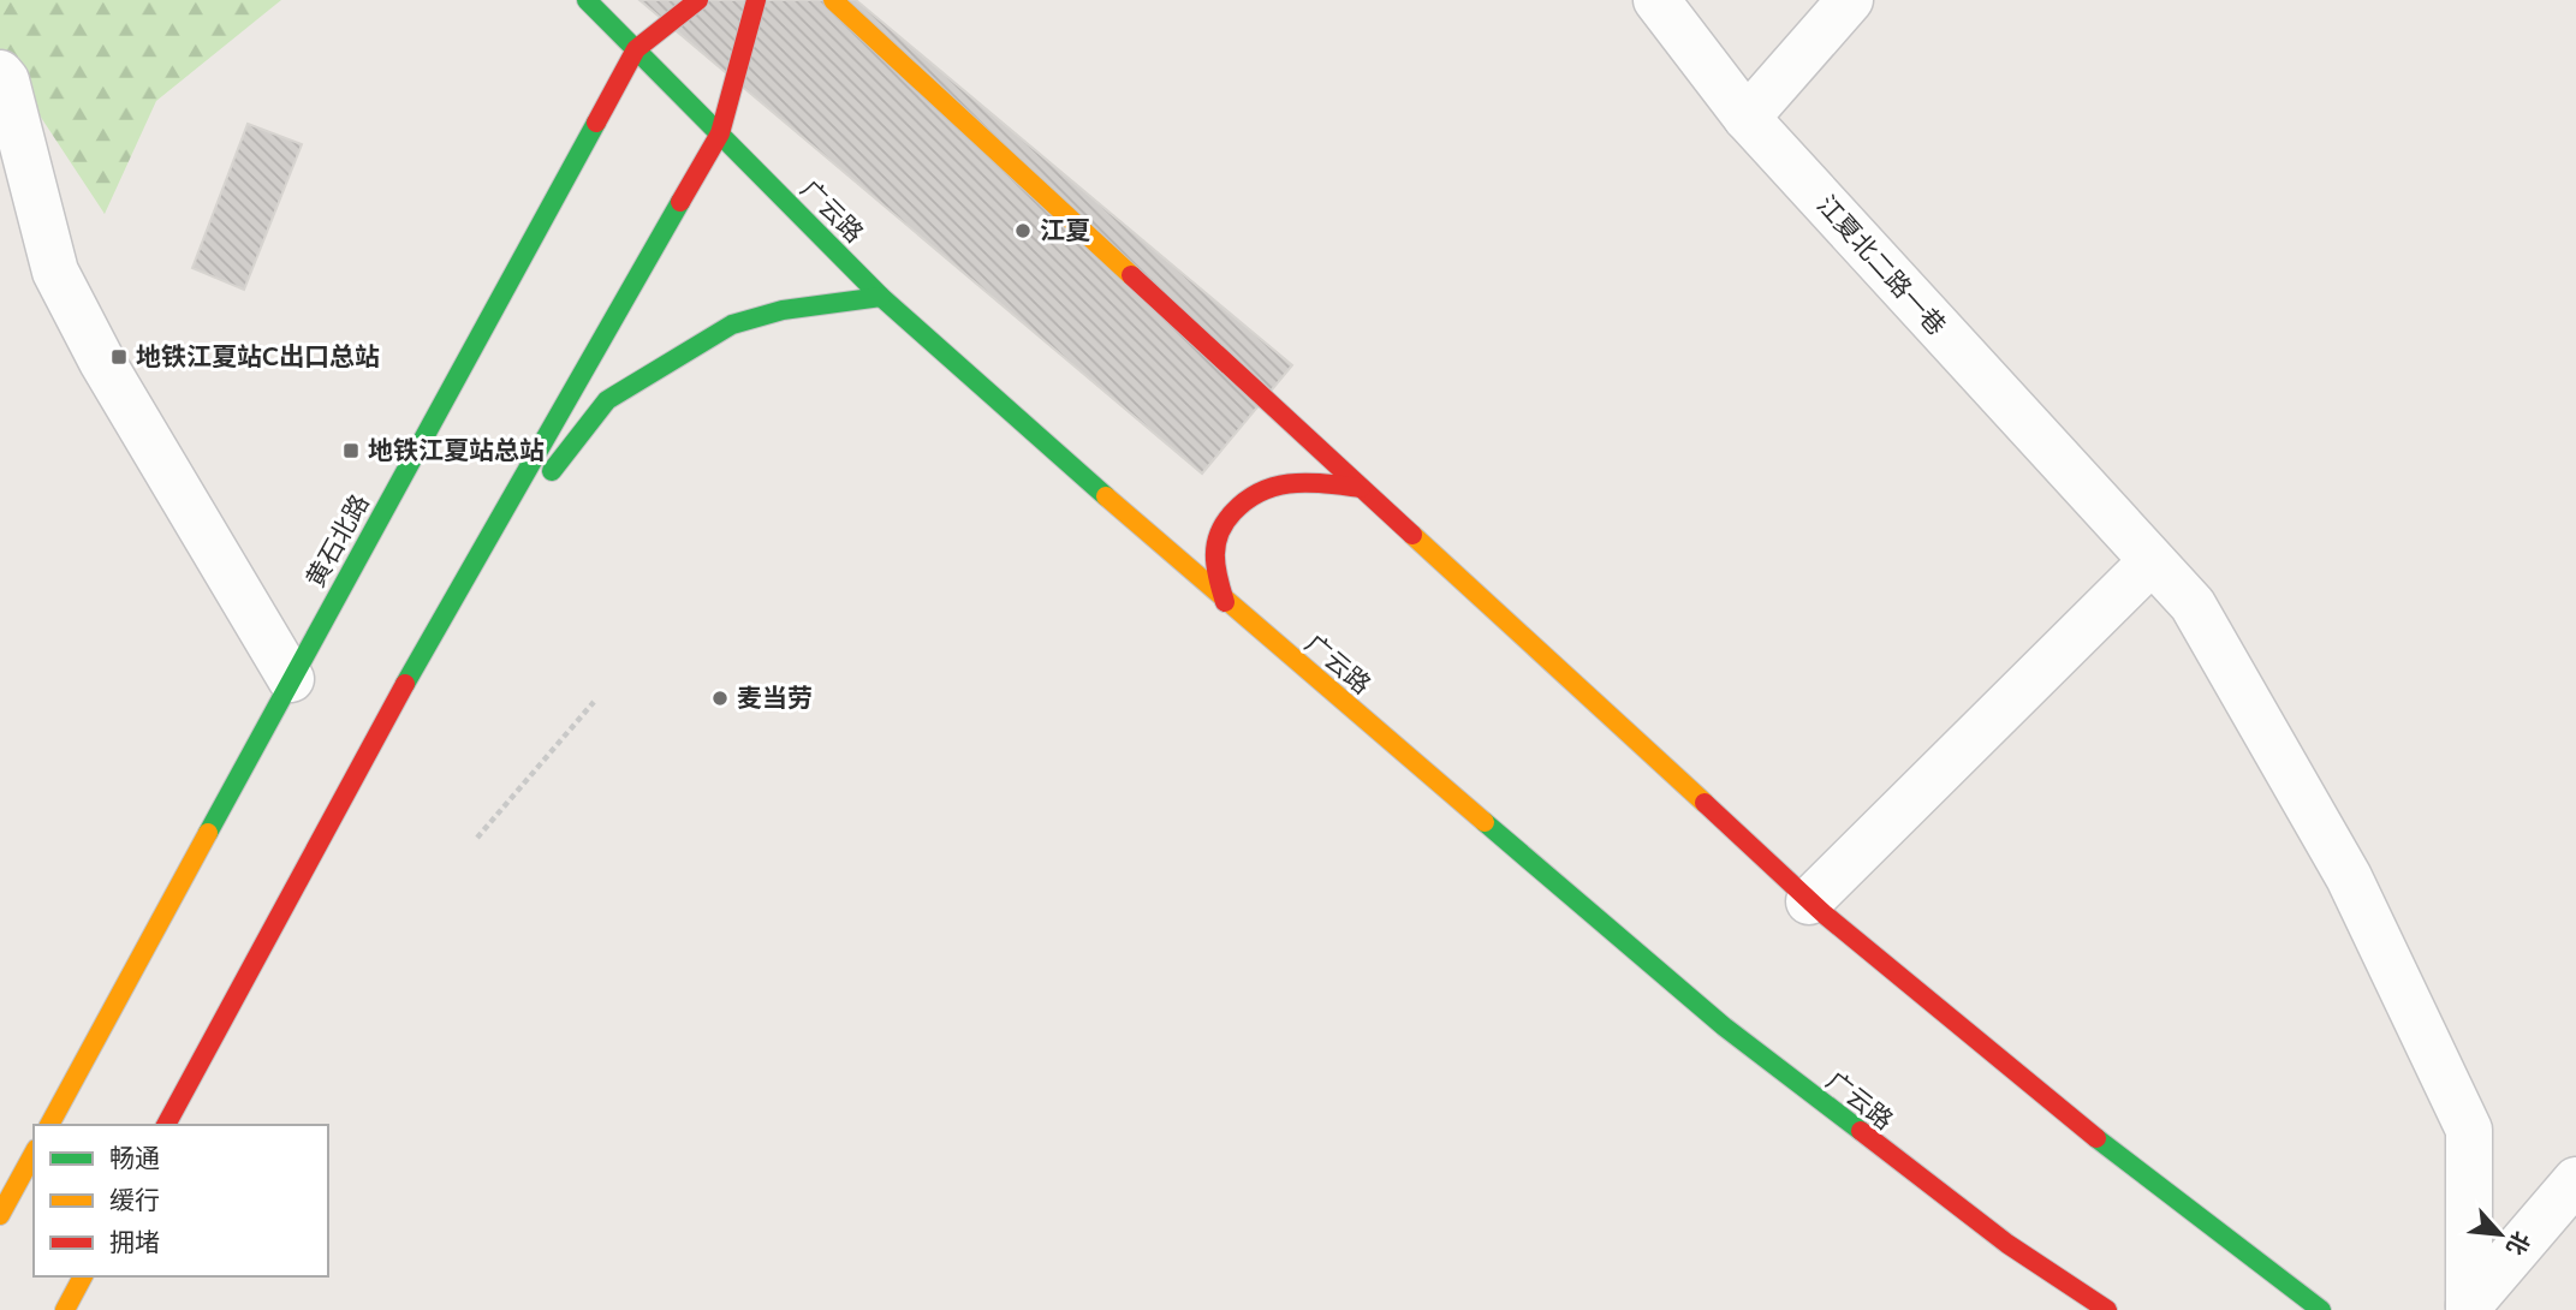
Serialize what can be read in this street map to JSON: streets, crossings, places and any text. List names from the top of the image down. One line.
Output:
{"streets":{"main road":["广云路","黄石北路"],"street":["江夏北二路一巷"]},"crossings":[["广云路","黄石北路"]],"places":{"other":["江夏","麦当劳"],"transit":["地铁江夏站C出口总站","地铁江夏站总站"]},"legend":["畅通","缓行","拥堵"],"north":"bottom right"}
